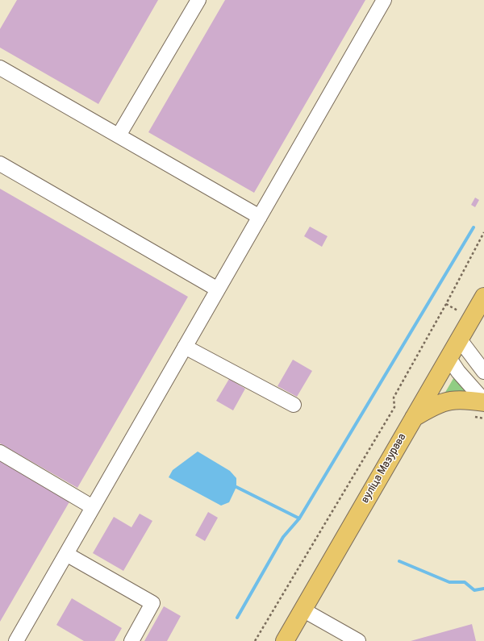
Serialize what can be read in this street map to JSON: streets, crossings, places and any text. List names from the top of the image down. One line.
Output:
{"streets":{"main road":["вуліца Мазурава"]}}
